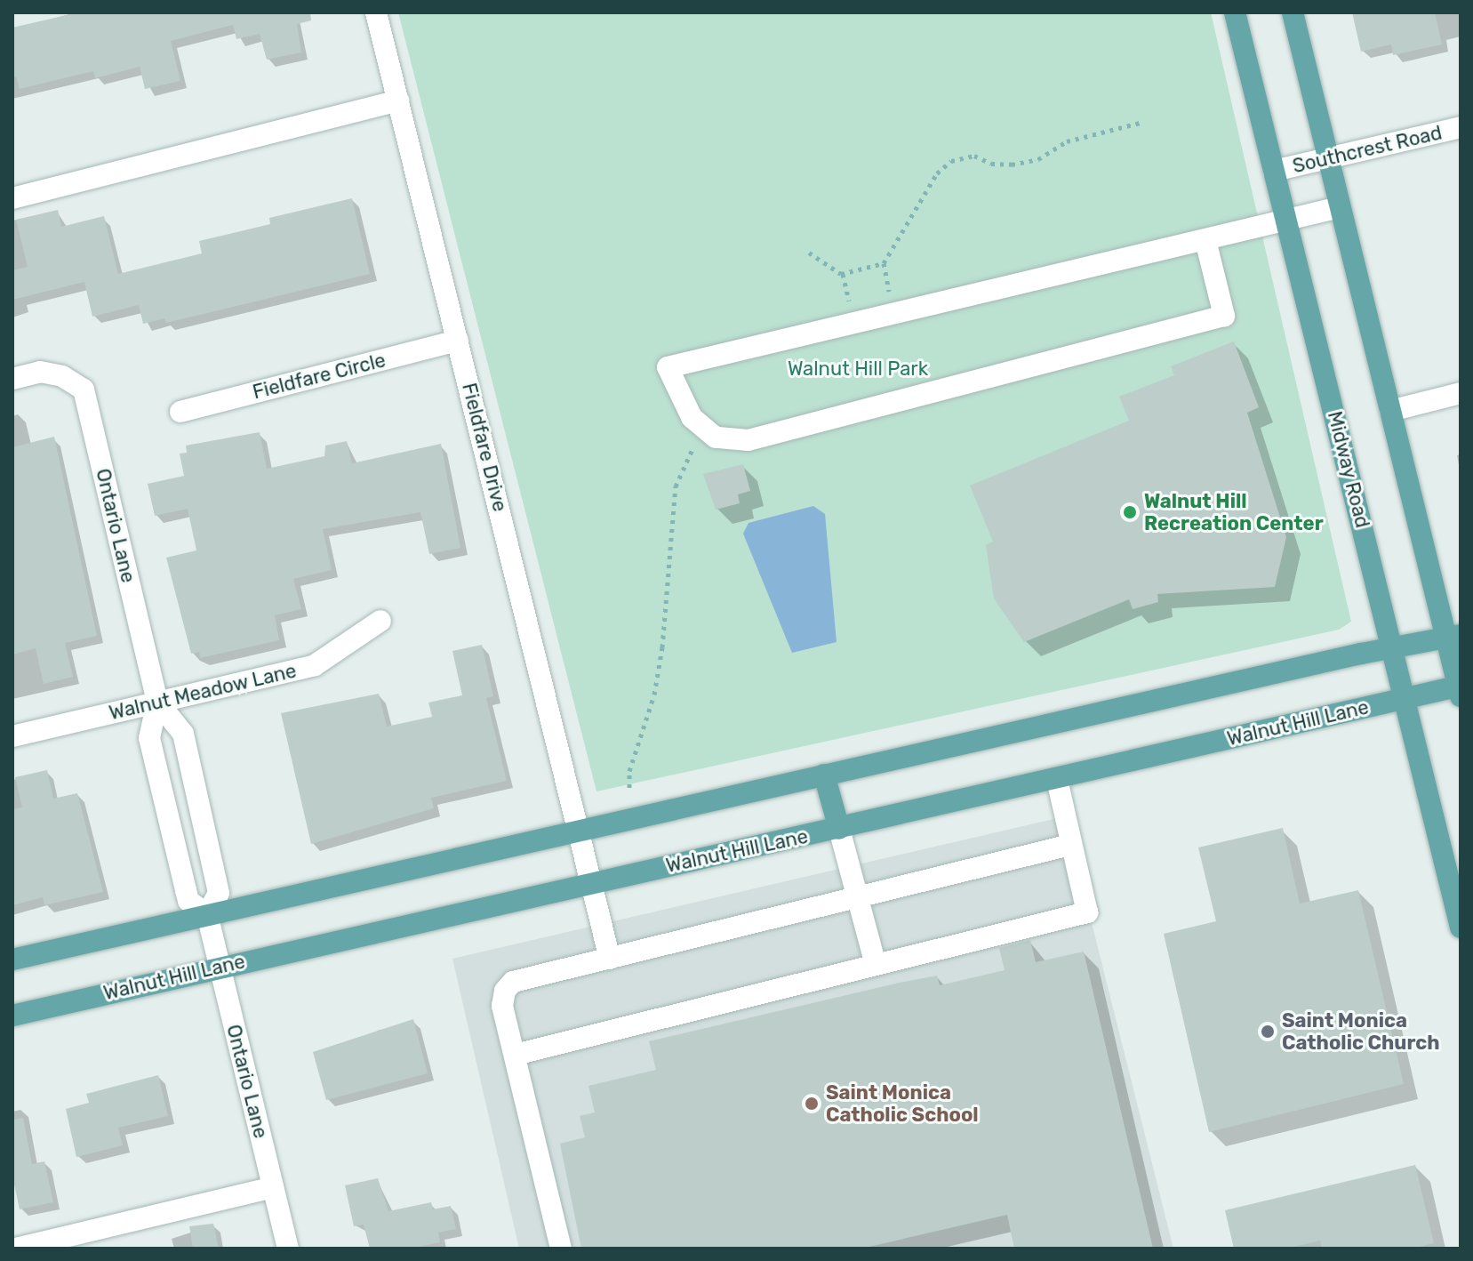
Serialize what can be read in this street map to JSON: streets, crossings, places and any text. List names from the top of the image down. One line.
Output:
{"streets":{"main road":["Midway Road","Walnut Hill Lane"],"street":["Southcrest Road","Fieldfare Circle","Fieldfare Drive","Ontario Lane","Walnut Meadow Lane"]},"crossings":[["Southcrest Road","Midway Road"],["Fieldfare Circle","Fieldfare Drive"],["Fieldfare Drive","Walnut Hill Lane"],["Midway Road","Walnut Hill Lane"],["Ontario Lane","Walnut Meadow Lane"],["Ontario Lane","Walnut Hill Lane"]],"parks":["Walnut Hill Park"],"places":["Walnut Hill Recreation Center","Saint Monica Catholic Church","Saint Monica Catholic School"]}
